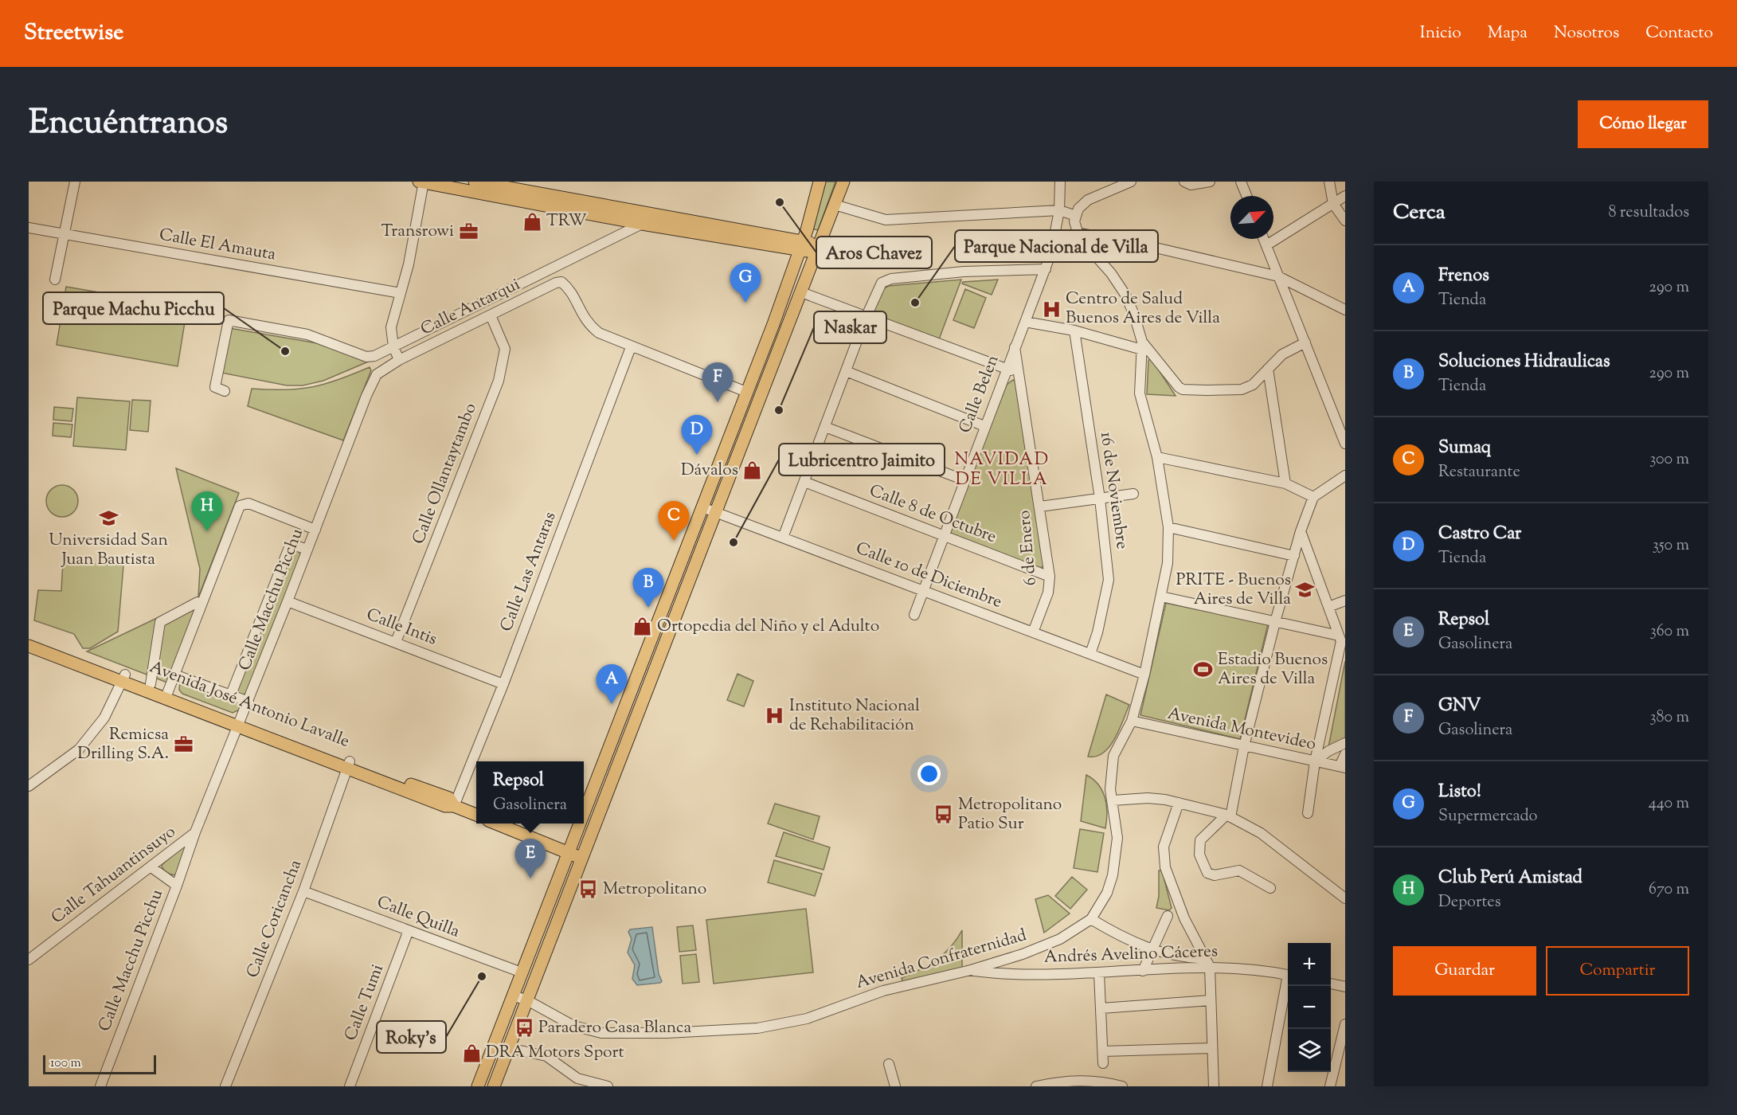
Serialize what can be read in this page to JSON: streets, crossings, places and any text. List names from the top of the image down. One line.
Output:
{"streets":{"main road":["Avenida José Antonio Lavalle"],"street":["Calle El Amauta","Calle Antarqui","Calle Belen","Calle Ollantaytambo","16 de Noviembre","Calle 8 de Octubre","6 de Enero","Calle Las Antaras","Calle 10 de Diciembre","Calle Macchu Picchu","Calle Intis","Avenida Montevideo","Calle Tahuantinsuyo","Calle Quilla","Calle Coricancha","Andrés Avelino Cáceres","Avenida Confraternidad","Calle Tumi"]},"crossings":[["Calle Antarqui","Calle Ollantaytambo"],["Calle Antarqui","Calle Las Antaras"],["Calle Antarqui","Calle Macchu Picchu"],["Calle Belen","Calle 8 de Octubre"],["Calle Belen","6 de Enero"],["Calle Belen","Calle 10 de Diciembre"],["Calle Ollantaytambo","Calle Intis"],["16 de Noviembre","Calle 10 de Diciembre"],["Calle 8 de Octubre","6 de Enero"],["6 de Enero","Calle 10 de Diciembre"],["Calle Las Antaras","Calle Intis"],["Calle Las Antaras","Avenida José Antonio Lavalle"],["Calle 10 de Diciembre","Avenida Confraternidad"],["Calle Macchu Picchu","Calle Intis"],["Calle Macchu Picchu","Avenida José Antonio Lavalle"],["Calle Macchu Picchu","Calle Tahuantinsuyo"],["Avenida José Antonio Lavalle","Calle Coricancha"],["Avenida Montevideo","Avenida Confraternidad"],["Calle Quilla","Calle Coricancha"],["Calle Quilla","Calle Tumi"],["Andrés Avelino Cáceres","Avenida Confraternidad"]],"districts":["NAVIDAD DE VILLA"],"places":{"other":["Aros Chavez","Parque Nacional de Villa","Parque Machu Picchu","Naskar","Lubricentro Jaimito","Roky's"],"shop":["TRW","Dávalos","Ortopedia del Niño y el Adulto","DRA Motors Sport"],"office":["Transrowi","Remicsa Drilling S.A."],"hospital":["Centro de Salud Buenos Aires de Villa","Instituto Nacional de Rehabilitación"],"school or university":["Universidad San Juan Bautista","PRITE - Buenos Aires de Villa"],"sports":["Estadio Buenos Aires de Villa"],"bus stop":["Metropolitano Patio Sur","Metropolitano","Paradero Casa Blanca"]},"scale_bar":"100 m","north":"top right","page":{"header":"Streetwise","nav":["Inicio","Mapa","Nosotros","Contacto"],"title":"Encuéntranos","buttons":["Cómo llegar",["Guardar","Compartir"]],"heading":["Cerca","8 resultados"],"list":[{"mark":"A","name":"Frenos","note":"Tienda","value":"290 m"},{"mark":"B","name":"Soluciones Hidraulicas","note":"Tienda","value":"290 m"},{"mark":"C","name":"Sumaq","note":"Restaurante","value":"300 m"},{"mark":"D","name":"Castro Car","note":"Tienda","value":"350 m"},{"mark":"E","name":"Repsol","note":"Gasolinera","value":"360 m"},{"mark":"F","name":"GNV","note":"Gasolinera","value":"380 m"},{"mark":"G","name":"Listo!","note":"Supermercado","value":"440 m"},{"mark":"H","name":"Club Perú Amistad","note":"Deportes","value":"670 m"}],"pins":["G","F","D","H","C","B","A","E"],"popup":["Repsol","Gasolinera"],"map_buttons":["+","−"],"scale":"100 m"}}
